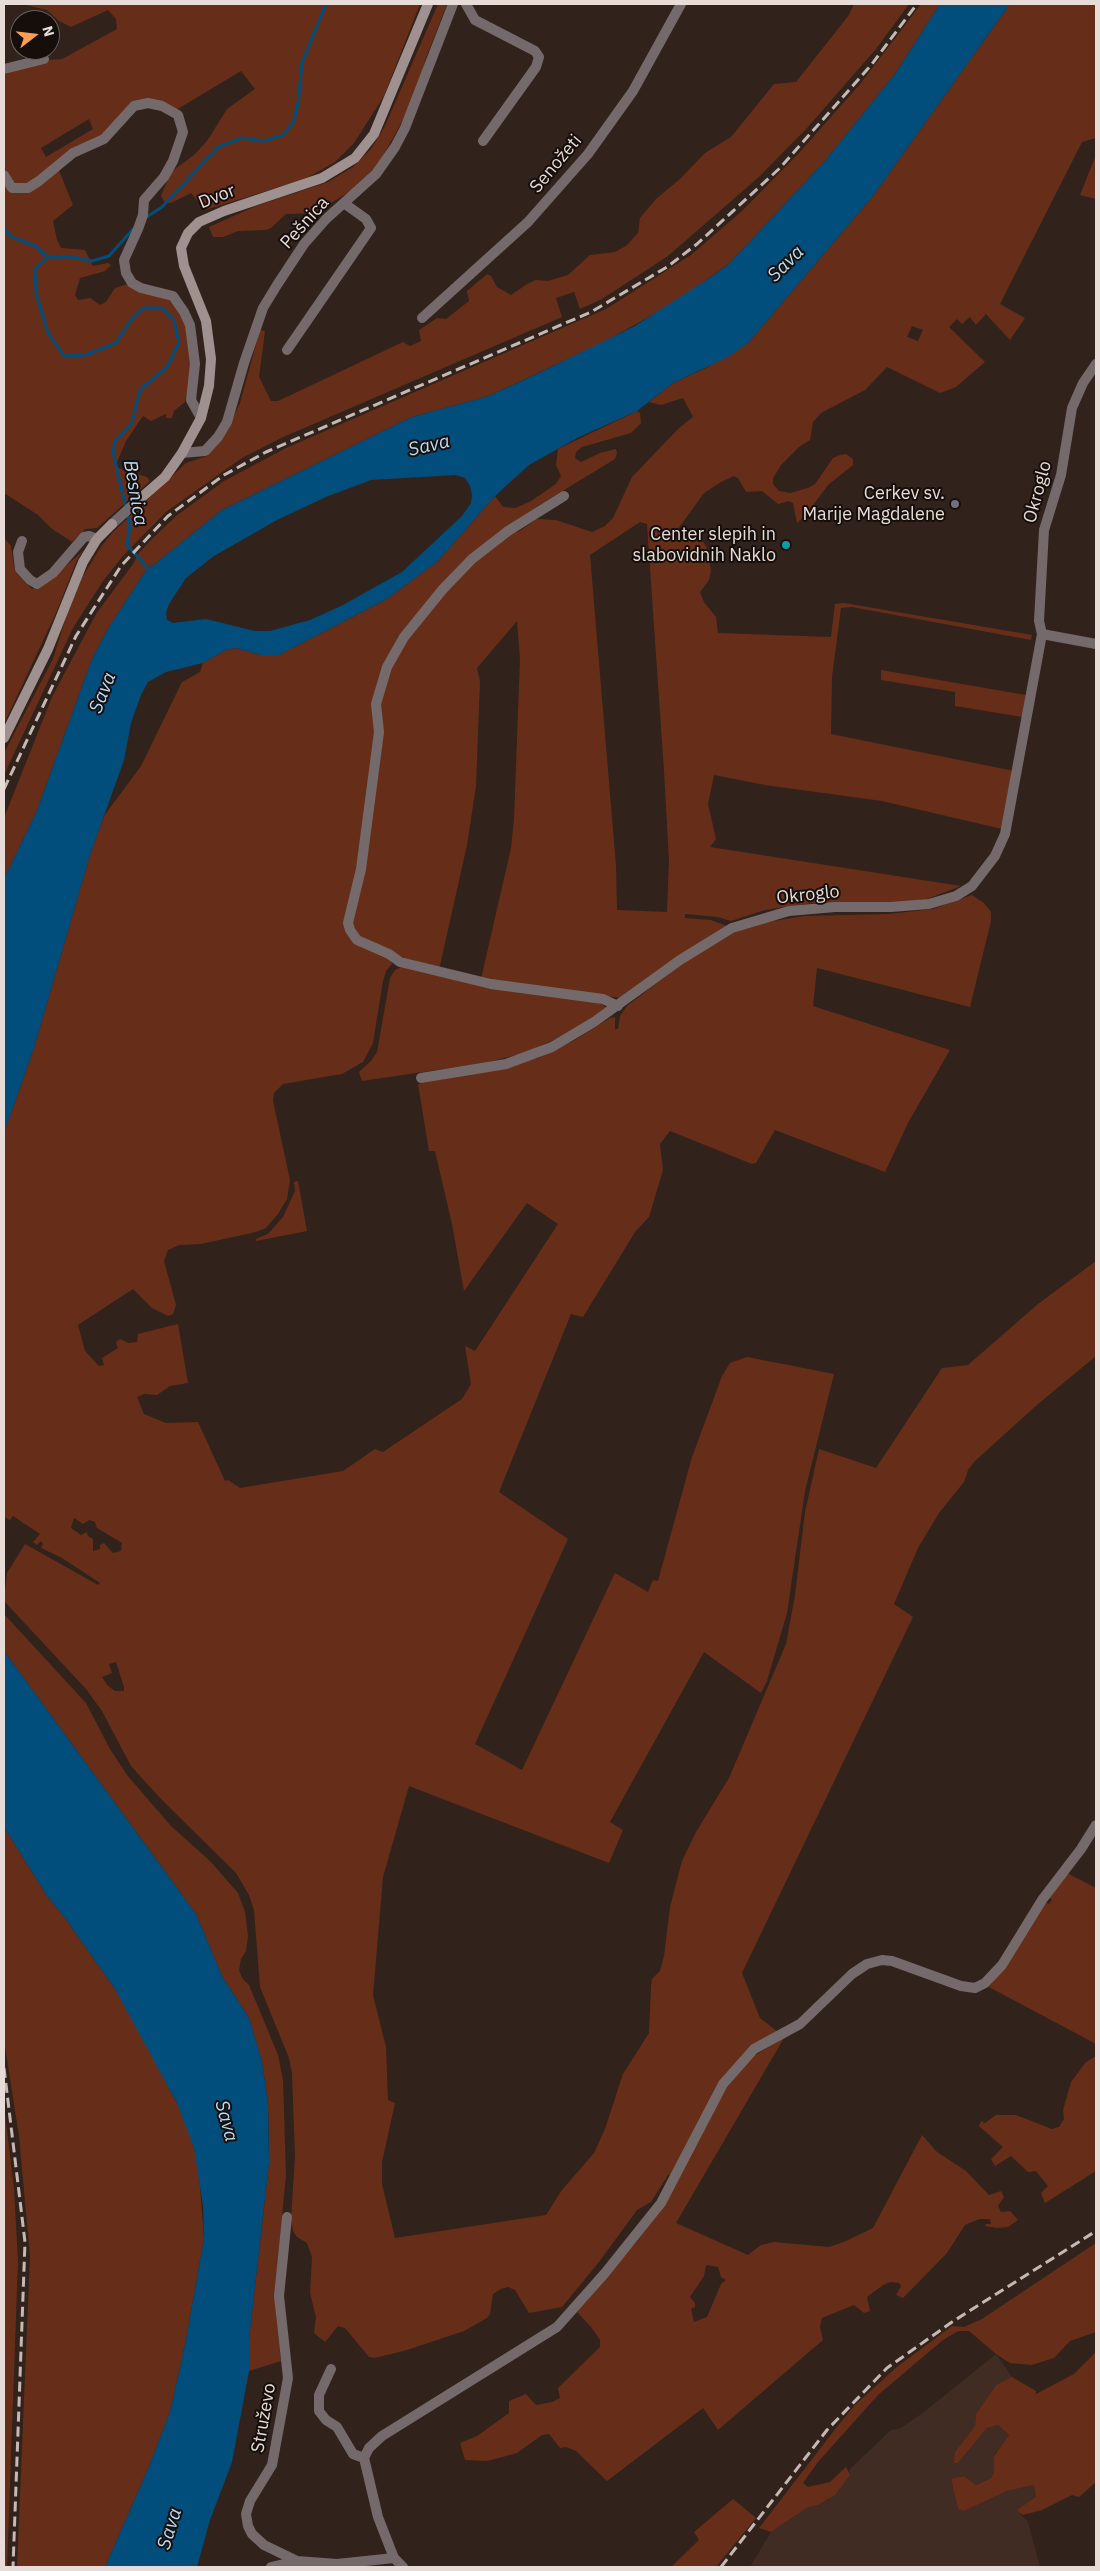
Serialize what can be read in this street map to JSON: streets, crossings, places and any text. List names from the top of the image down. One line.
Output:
{"streets":{"street":["Senožeti","Dvor","Pešnica","Okroglo","Struževo"]},"crossings":[["Dvor","Pešnica"]],"water":["Sava","Besnica"],"places":["Cerkev sv. Marije Magdalene","Center slepih in slabovidnih Naklo"],"north":"right"}
